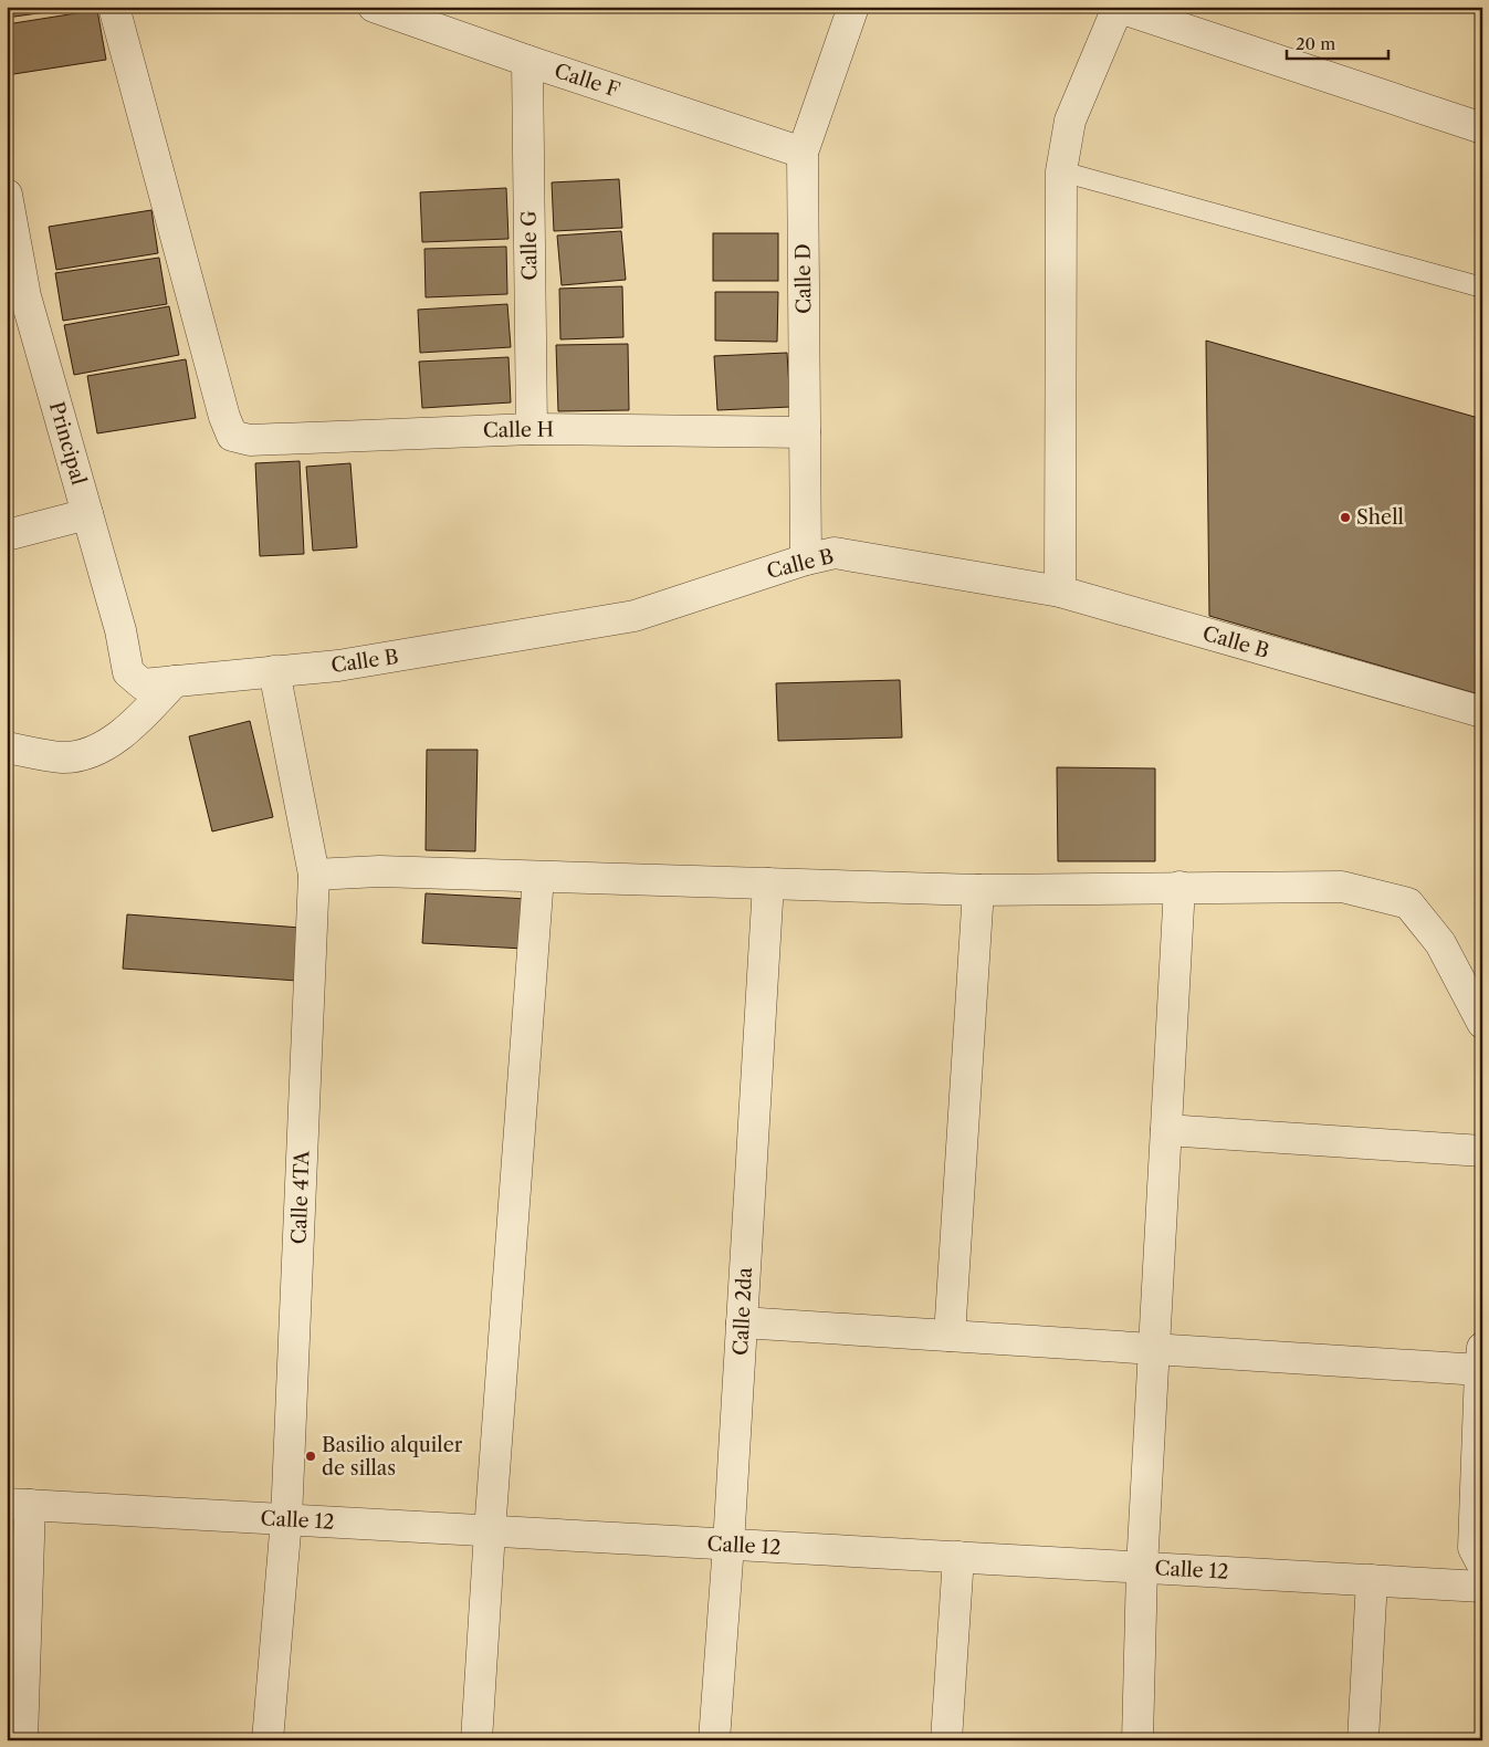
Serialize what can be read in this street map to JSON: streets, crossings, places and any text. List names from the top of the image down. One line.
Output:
{"streets":{"street":["Calle F","Calle G","Calle D","Calle H","Principal","Calle B","Calle 4TA","Calle 2da","Calle 12"]},"crossings":[["Calle F","Calle G"],["Calle F","Calle D"],["Calle G","Calle H"],["Calle D","Calle H"],["Calle D","Calle B"],["Principal","Calle B"],["Calle B","Calle 4TA"],["Calle 4TA","Calle 12"],["Calle 2da","Calle 12"]],"places":["Shell","Basilio alquiler de sillas"],"scale_bar":"20 m"}
